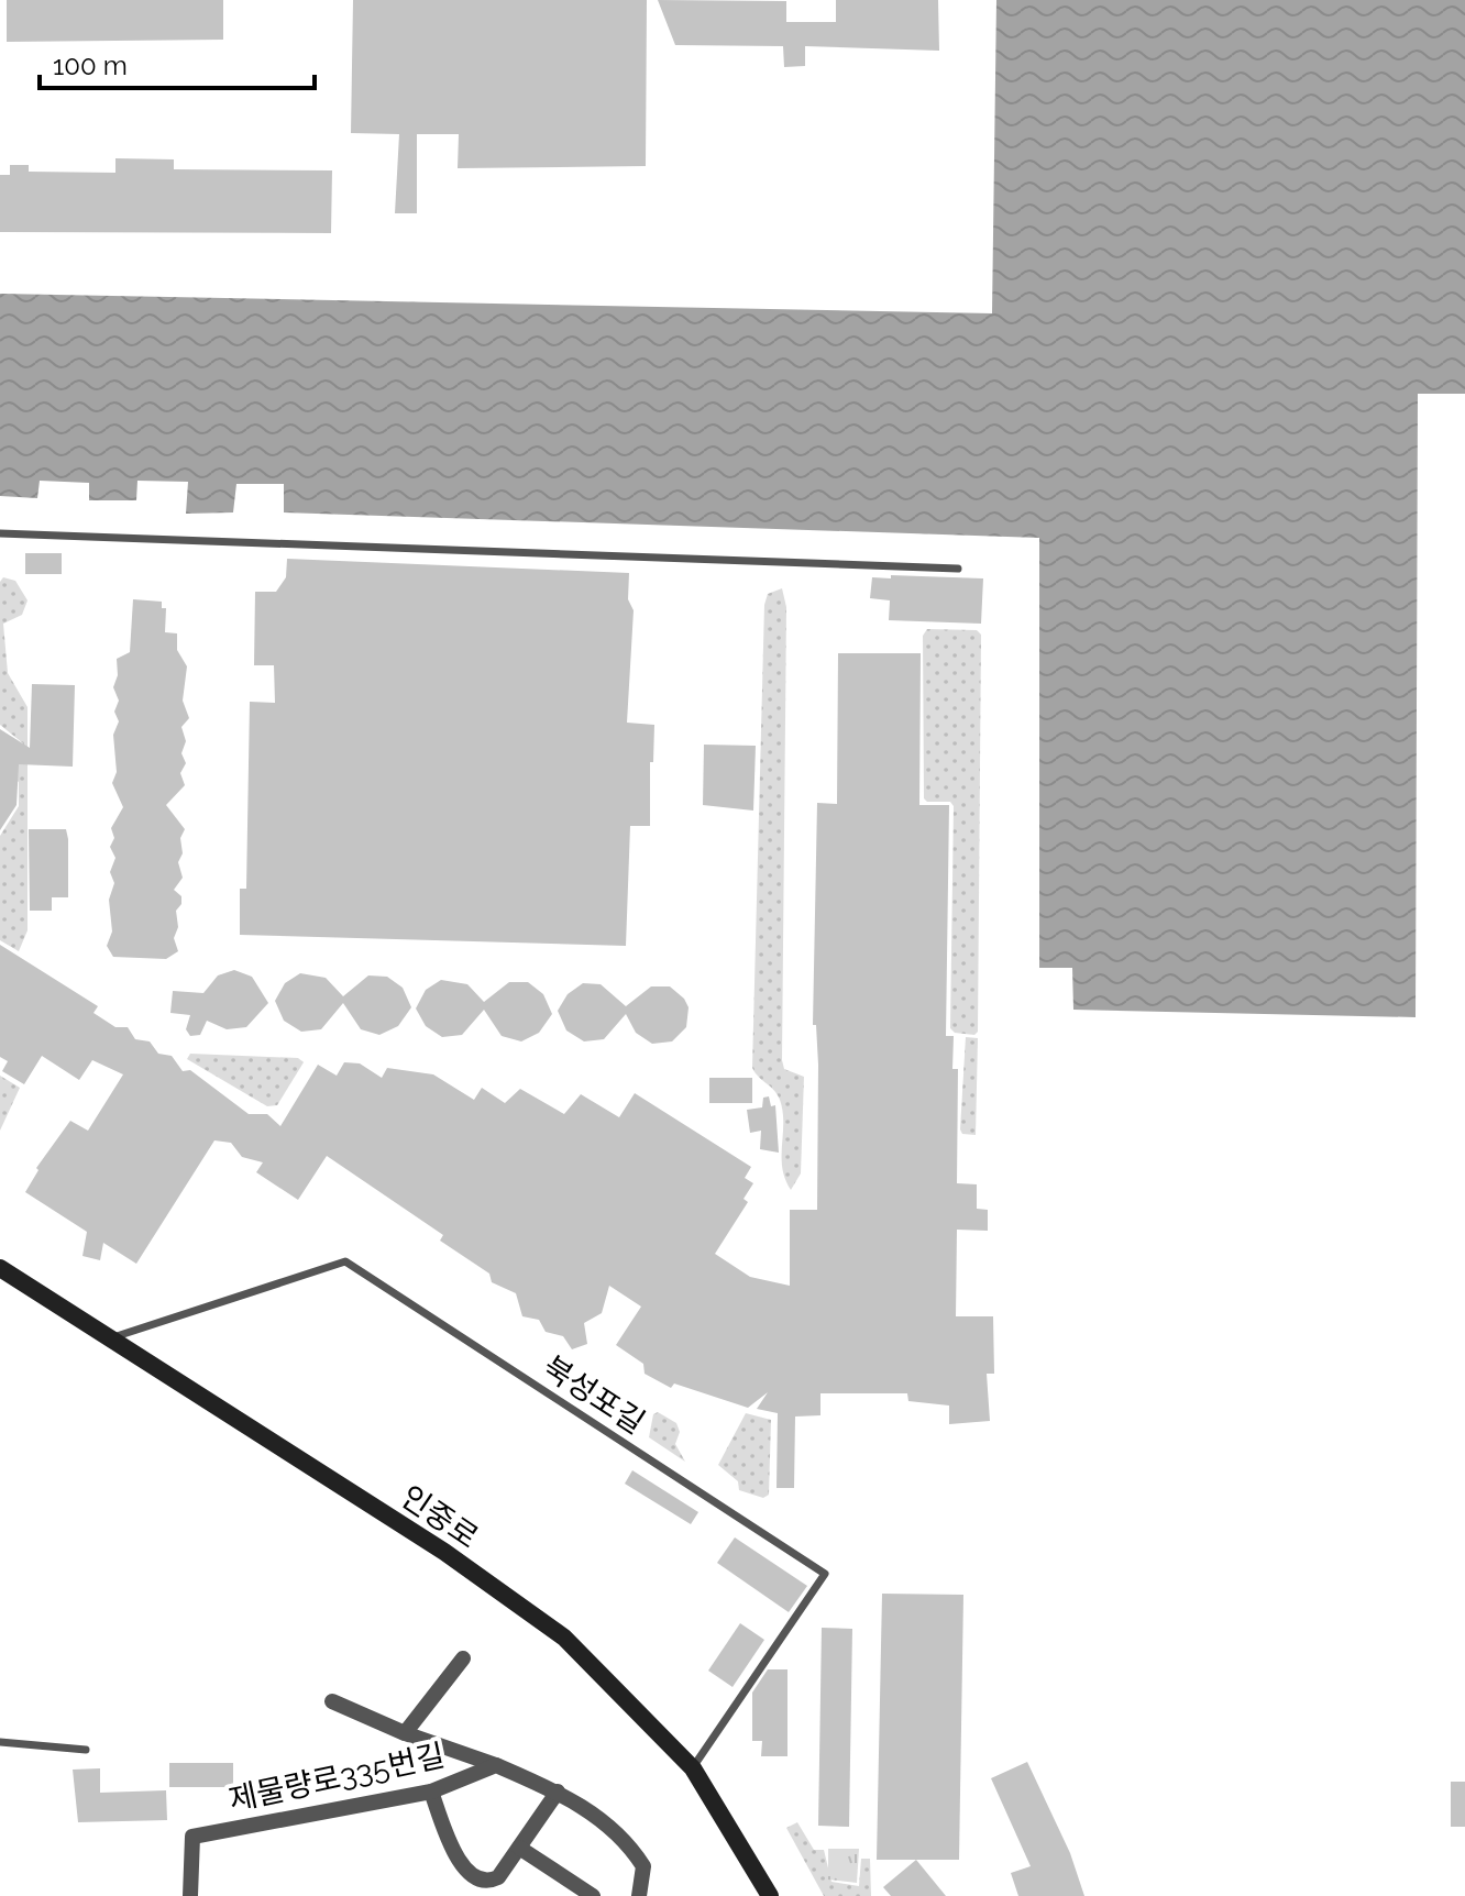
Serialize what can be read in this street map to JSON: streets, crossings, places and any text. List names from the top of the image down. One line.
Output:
{"streets":{"main road":["인중로"],"street":["제물량로335번길"],"lane":["북성포길"]},"crossings":[["북성포길","인중로"]],"scale_bar":"100 m"}
